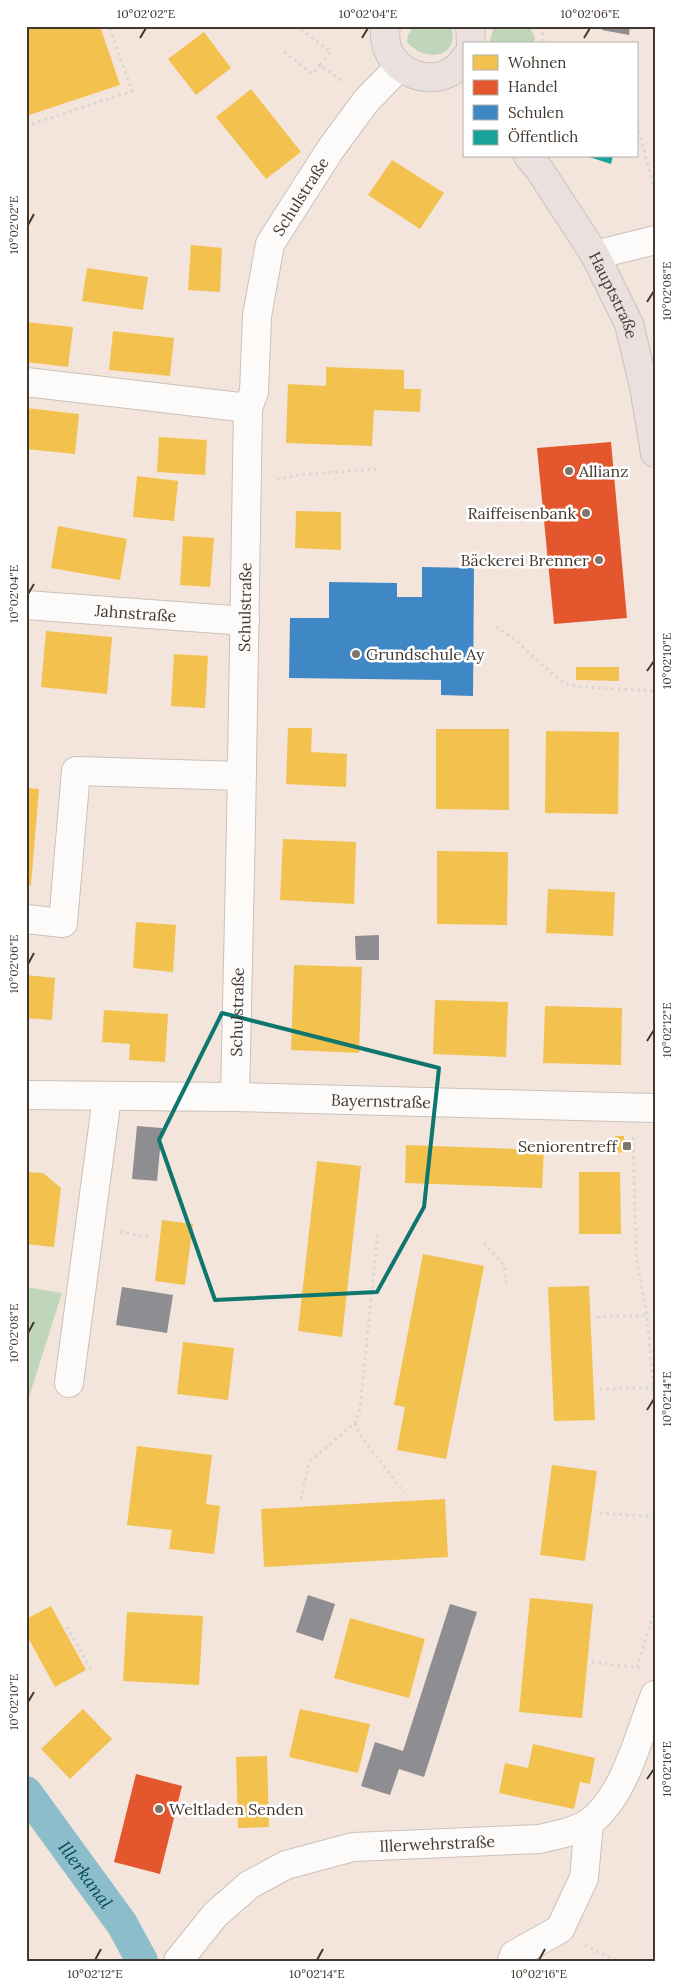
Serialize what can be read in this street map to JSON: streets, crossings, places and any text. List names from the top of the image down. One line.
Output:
{"streets":{"main road":["Hauptstraße"],"street":["Schulstraße","Jahnstraße","Bayernstraße","Illerwehrstraße"]},"crossings":[["Schulstraße","Jahnstraße"],["Schulstraße","Bayernstraße"]],"water":["Illerkanal"],"places":{"other":["Allianz","Raiffeisenbank","Bäckerei Brenner","Grundschule Ay","Weltladen Senden"],"transit":["Seniorentreff"]},"legend":["Wohnen","Handel","Schulen","Öffentlich"],"coordinates":["10°02'02\"E","10°02'04\"E","10°02'06\"E","10°02'08\"E","10°02'10\"E","10°02'12\"E","10°02'14\"E","10°02'16\"E"]}
